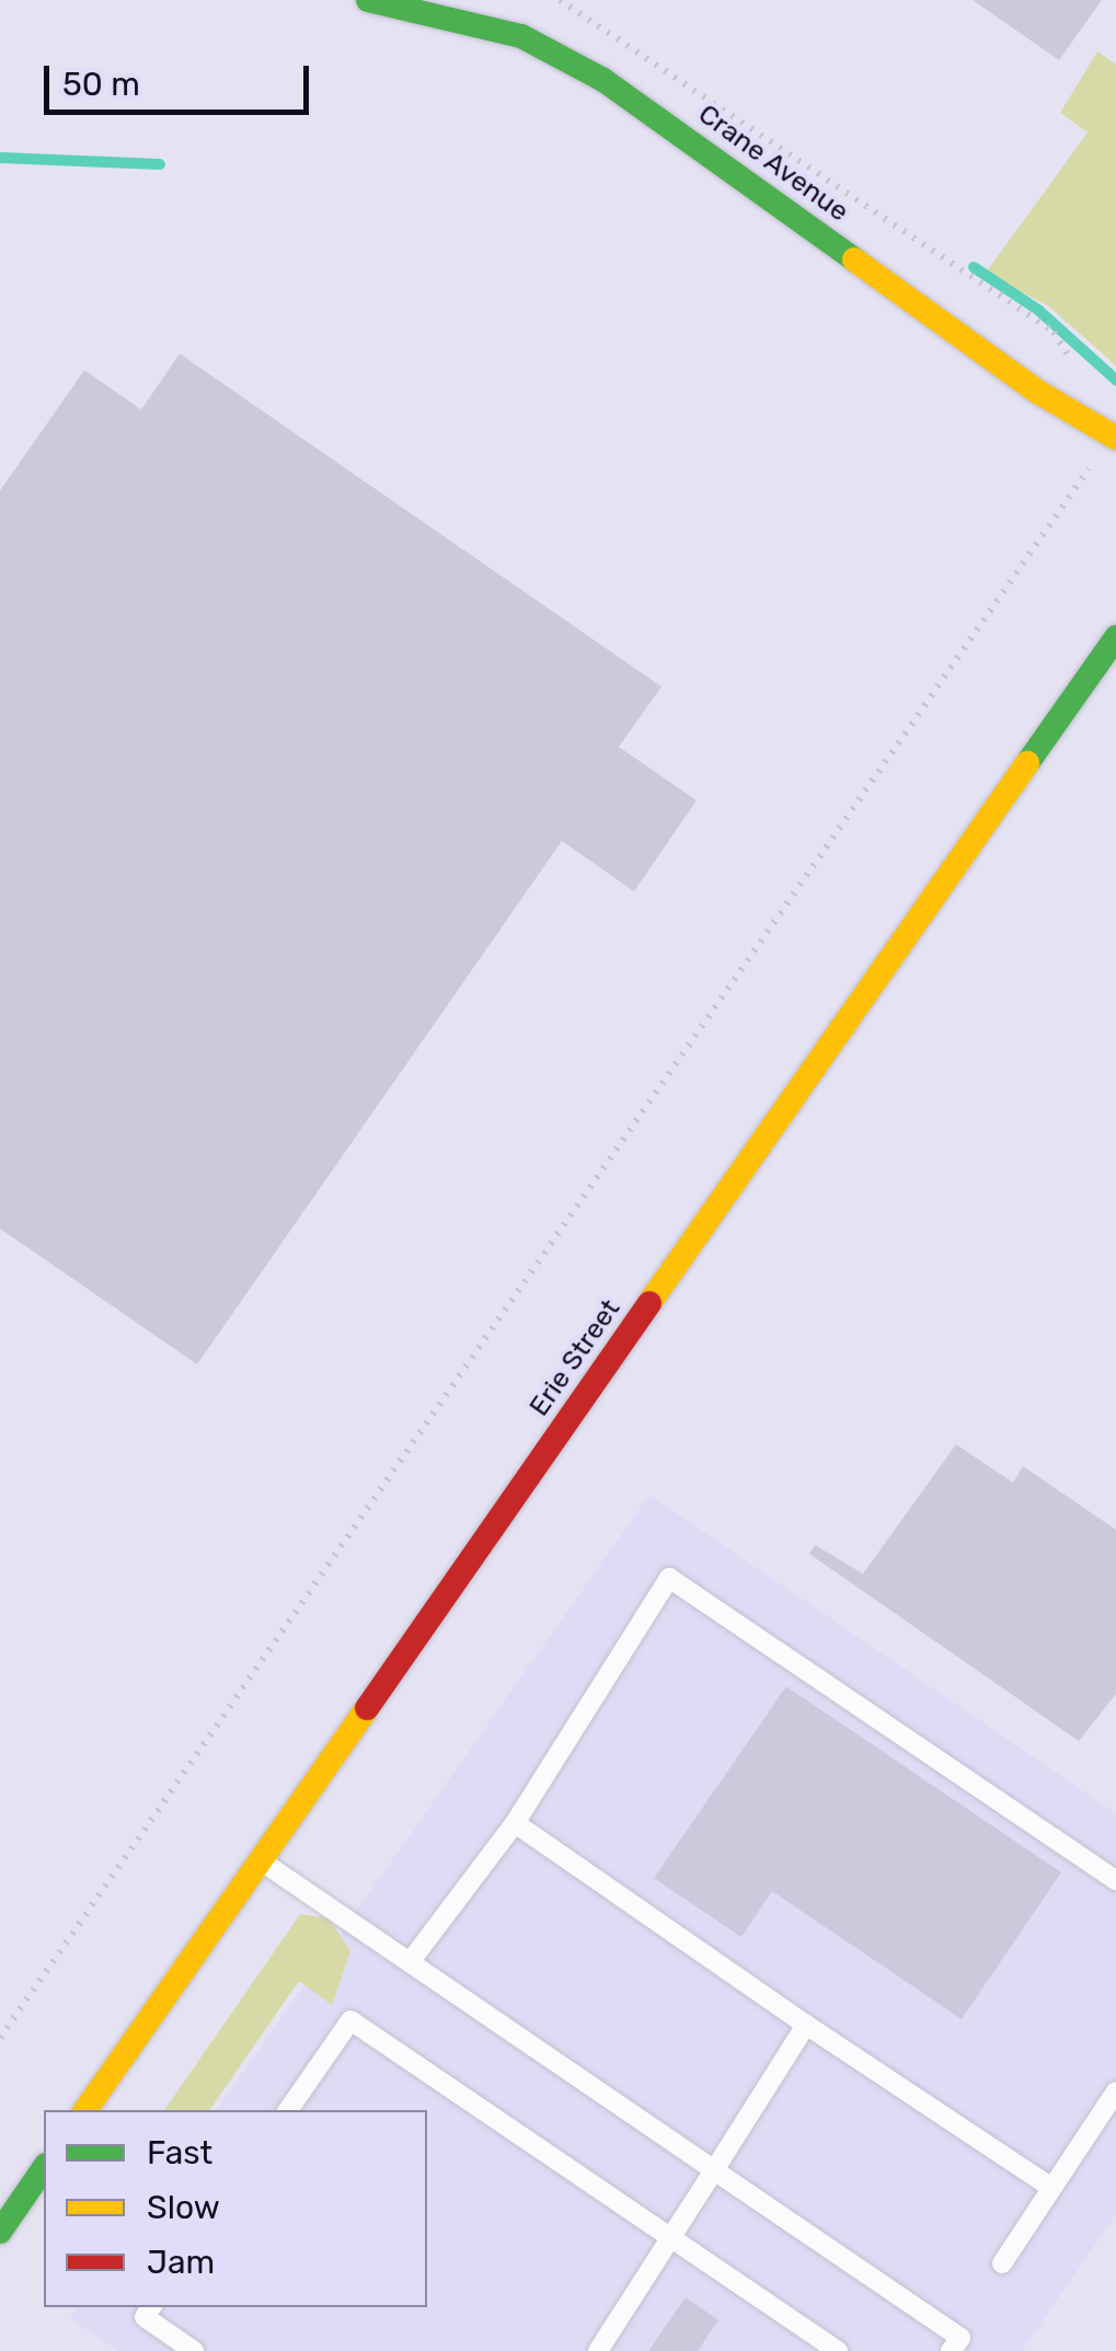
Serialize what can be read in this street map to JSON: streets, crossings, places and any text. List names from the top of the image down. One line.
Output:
{"streets":{"main road":["Crane Avenue","Erie Street"]},"legend":["Fast","Slow","Jam"],"scale_bar":"50 m"}
